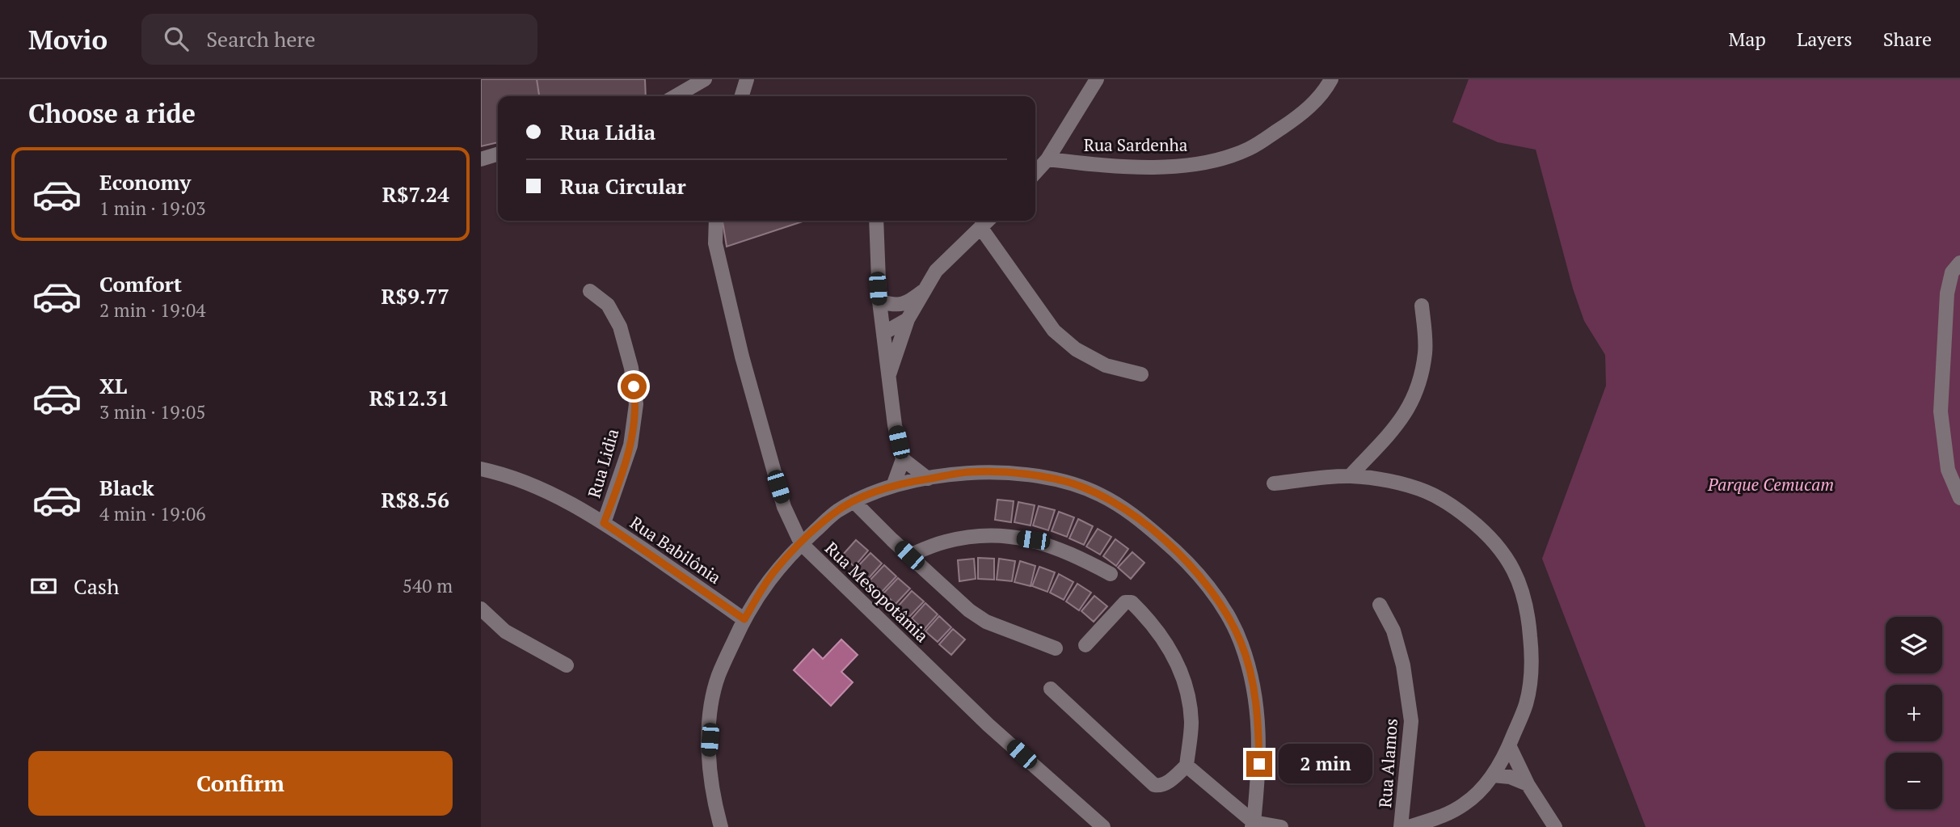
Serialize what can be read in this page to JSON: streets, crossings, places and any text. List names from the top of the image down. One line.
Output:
{"streets":{"street":["Rua Sardenha","Rua Lidia","Rua Babilônia","Rua Mesopotâmia","Rua Alamos"]},"crossings":[["Rua Lidia","Rua Babilônia"]],"parks":["Parque Cemucam"],"page":{"header":"Movio","search":"Search here","nav":["Map","Layers","Share"],"heading":"Choose a ride","banner":["Rua Lidia","Rua Circular"],"list":[{"name":"Economy","note":"1 min · 19:03","value":"R$7.24"},{"name":"Comfort","note":"2 min · 19:04","value":"R$9.77"},{"name":"XL","note":"3 min · 19:05","value":"R$12.31"},{"name":"Black","note":"4 min · 19:06","value":"R$8.56"}],"pay":["Cash","540 m"],"map_buttons":["+","−"],"buttons":"Confirm","bubble":"2 min"}}
